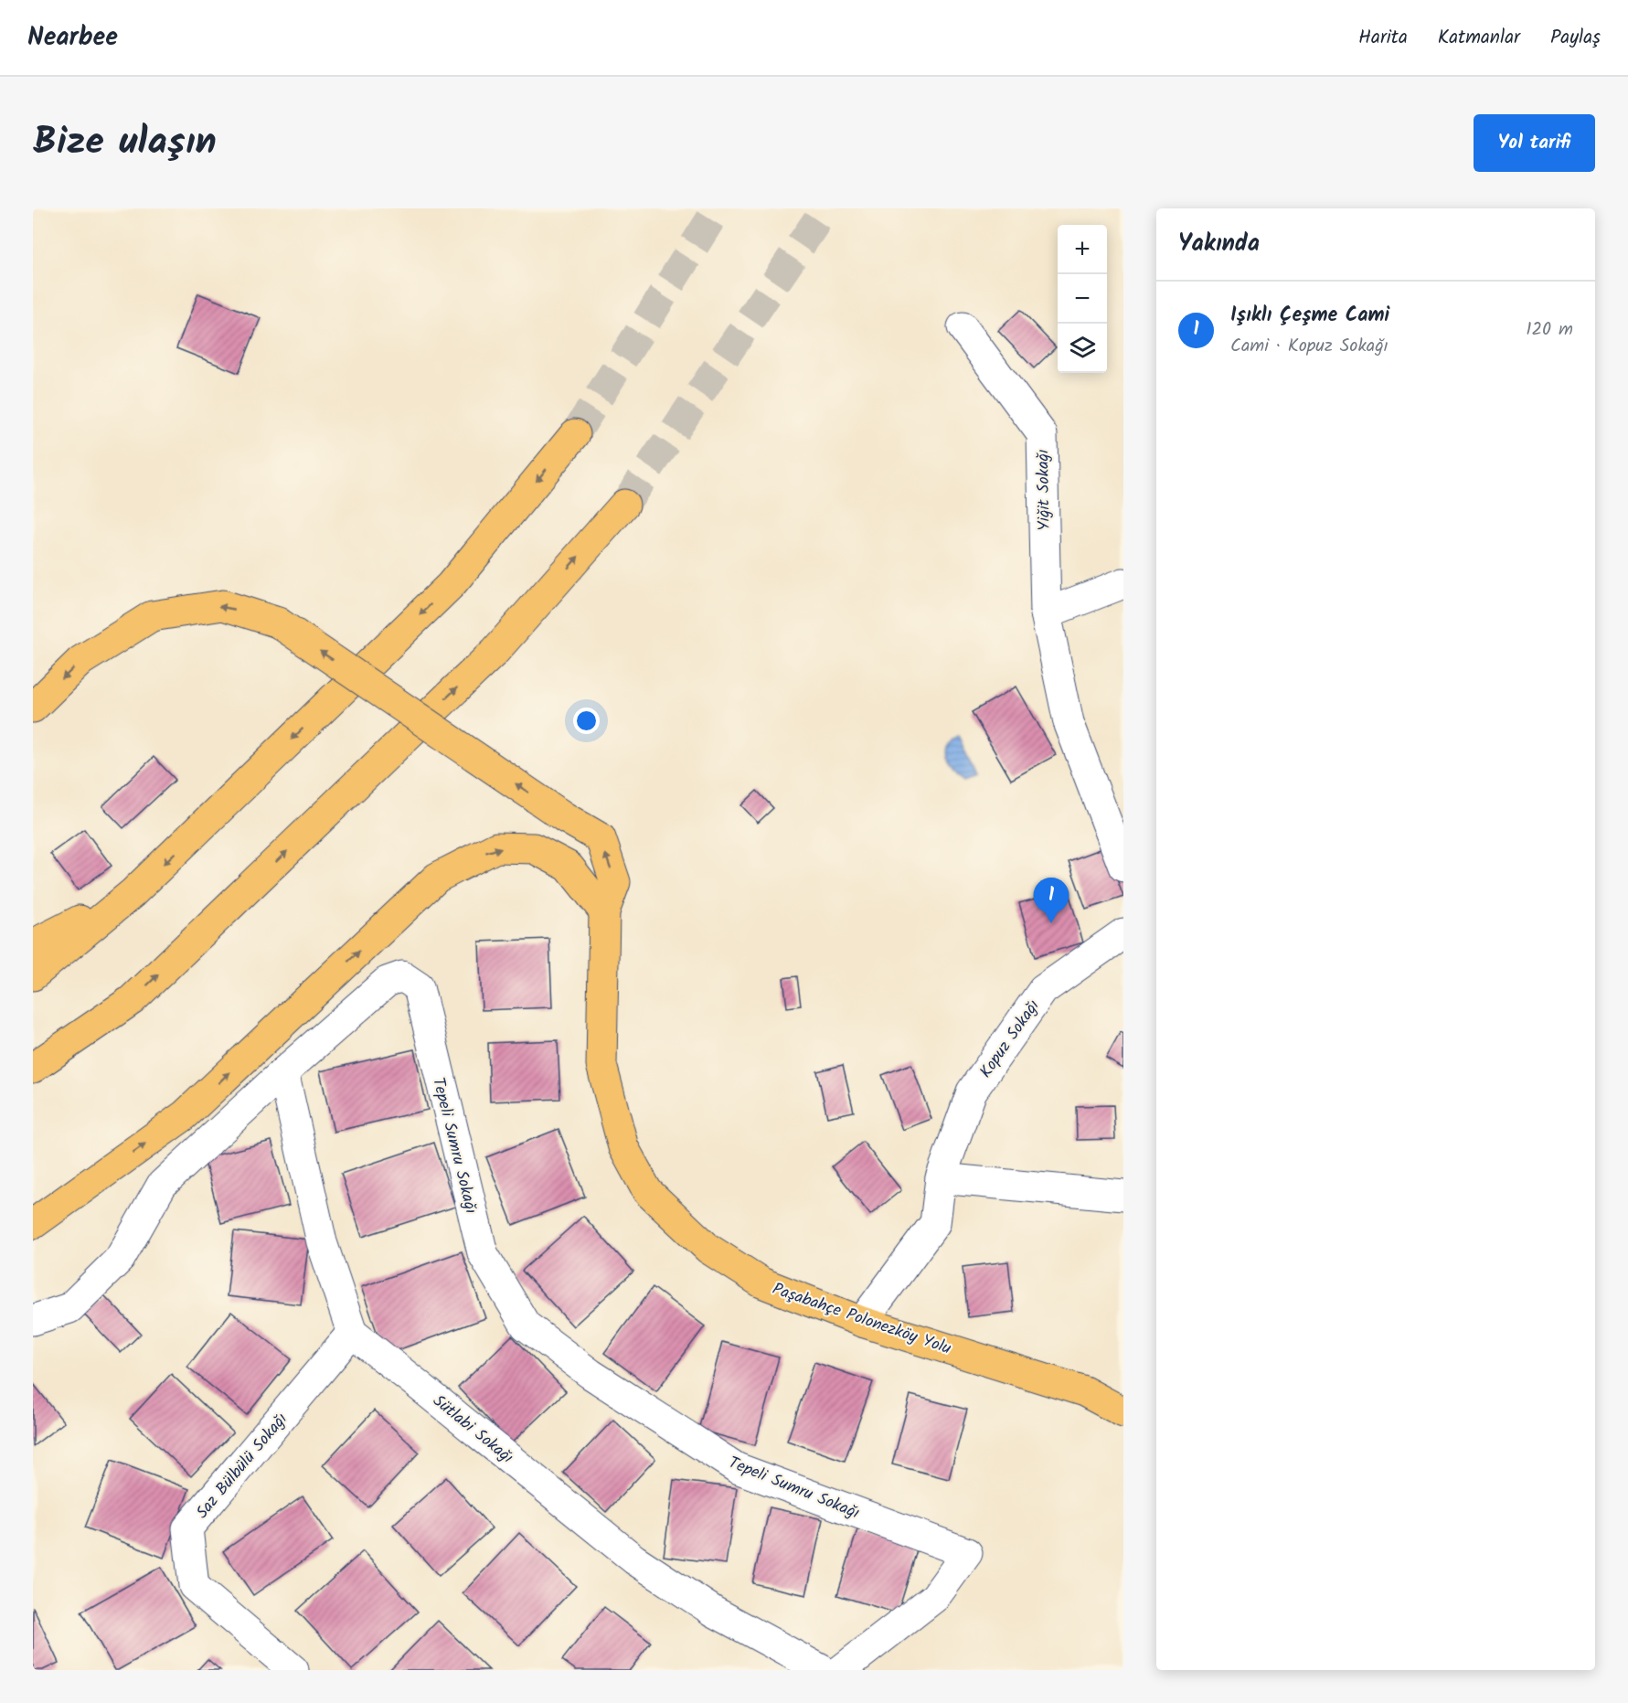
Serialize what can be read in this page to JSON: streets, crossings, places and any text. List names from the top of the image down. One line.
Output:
{"streets":{"main road":["Paşabahçe Polonezköy Yolu"],"street":["Yiğit Sokağı","Kopuz Sokağı","Tepeli Sumru Sokağı","Sütlabi Sokağı","Saz Bülbülü Sokağı"]},"crossings":[["Kopuz Sokağı","Paşabahçe Polonezköy Yolu"],["Sütlabi Sokağı","Saz Bülbülü Sokağı"]],"one_way":["Paşabahçe Polonezköy Yolu"],"page":{"header":"Nearbee","nav":["Harita","Katmanlar","Paylaş"],"title":"Bize ulaşın","buttons":"Yol tarifi","heading":"Yakında","map_buttons":["+","−"],"list":[{"mark":"1","name":"Işıklı Çeşme Cami","note":"Cami · Kopuz Sokağı","value":"120 m"}],"pins":"1"}}
